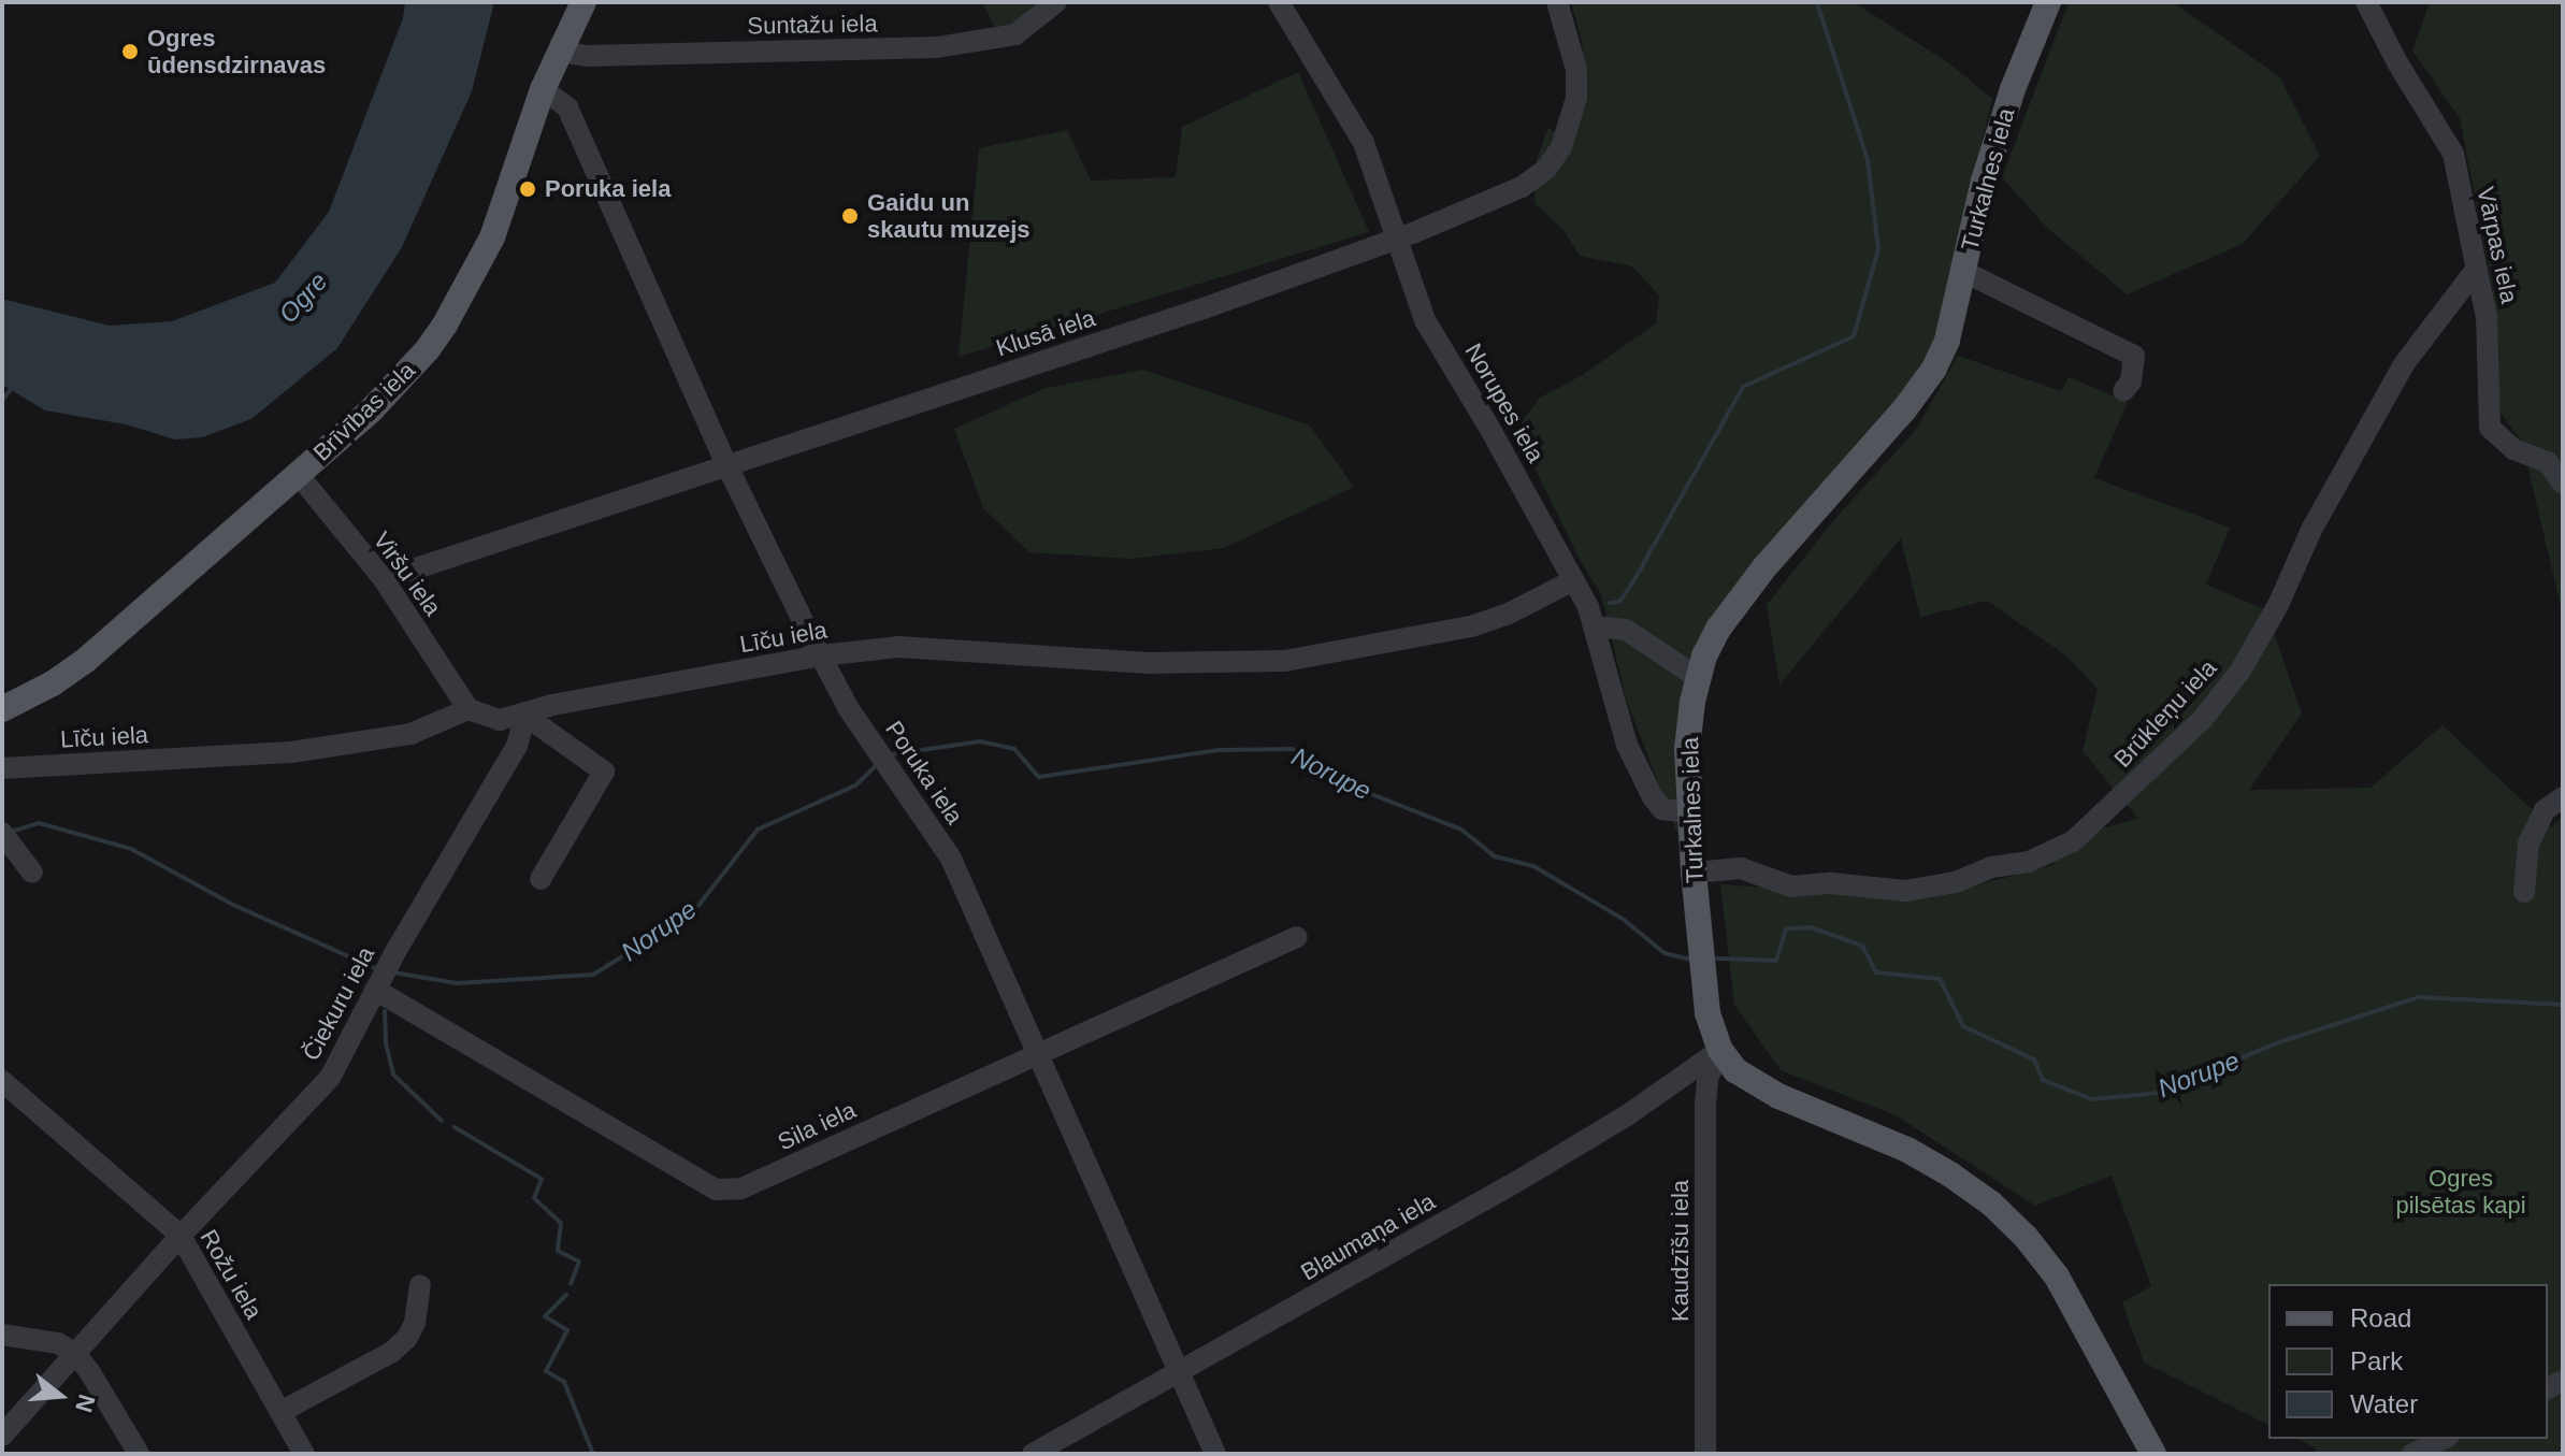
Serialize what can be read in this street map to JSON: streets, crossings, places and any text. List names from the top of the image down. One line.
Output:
{"streets":{"main road":["Turkalnes iela","Brīvības iela"],"street":["Suntažu iela","Vārpas iela","Klusā iela","Norupes iela","Viršu iela","Līču iela","Brūkleņu iela","Poruka iela","Čiekuru iela","Sila iela","Blaumaņa iela","Kaudzīšu iela","Rožu iela"]},"crossings":[["Suntažu iela","Brīvības iela"],["Turkalnes iela","Norupes iela"],["Turkalnes iela","Brūkleņu iela"],["Turkalnes iela","Blaumaņa iela"],["Turkalnes iela","Kaudzīšu iela"],["Vārpas iela","Brūkleņu iela"],["Klusā iela","Norupes iela"],["Klusā iela","Viršu iela"],["Klusā iela","Poruka iela"],["Norupes iela","Līču iela"],["Brīvības iela","Viršu iela"],["Brīvības iela","Poruka iela"],["Viršu iela","Līču iela"],["Līču iela","Poruka iela"],["Līču iela","Čiekuru iela"],["Poruka iela","Sila iela"],["Poruka iela","Blaumaņa iela"],["Čiekuru iela","Sila iela"],["Čiekuru iela","Rožu iela"],["Blaumaņa iela","Kaudzīšu iela"]],"water":["Ogre","Norupe"],"parks":["Ogres pilsētas kapi"],"places":["Ogres ūdensdzirnavas","Poruka iela","Gaidu un skautu muzejs"],"legend":["Road","Park","Water"],"north":"right"}
